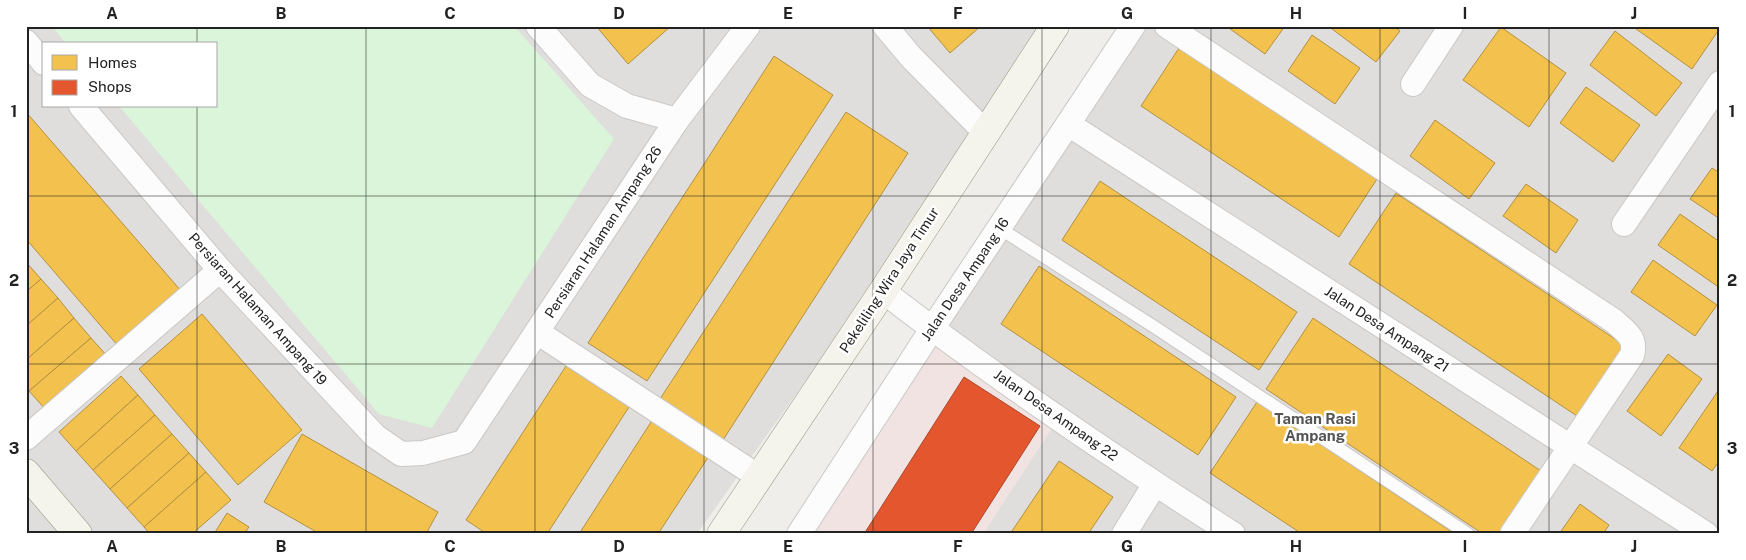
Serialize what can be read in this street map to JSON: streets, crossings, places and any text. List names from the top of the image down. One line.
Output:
{"streets":{"street":["Persiaran Halaman Ampang 26","Jalan Desa Ampang 16","Pekeliling Wira Jaya Timur","Persiaran Halaman Ampang 19","Jalan Desa Ampang 21","Jalan Desa Ampang 22"]},"crossings":[["Persiaran Halaman Ampang 26","Persiaran Halaman Ampang 19"],["Jalan Desa Ampang 16","Jalan Desa Ampang 21"],["Jalan Desa Ampang 16","Jalan Desa Ampang 22"],["Pekeliling Wira Jaya Timur","Jalan Desa Ampang 22"]],"districts":["Taman Rasi Ampang"],"legend":["Homes","Shops"],"grid":{"columns":["A","B","C","D","E","F","G","H","I","J"],"rows":["1","2","3"]}}
